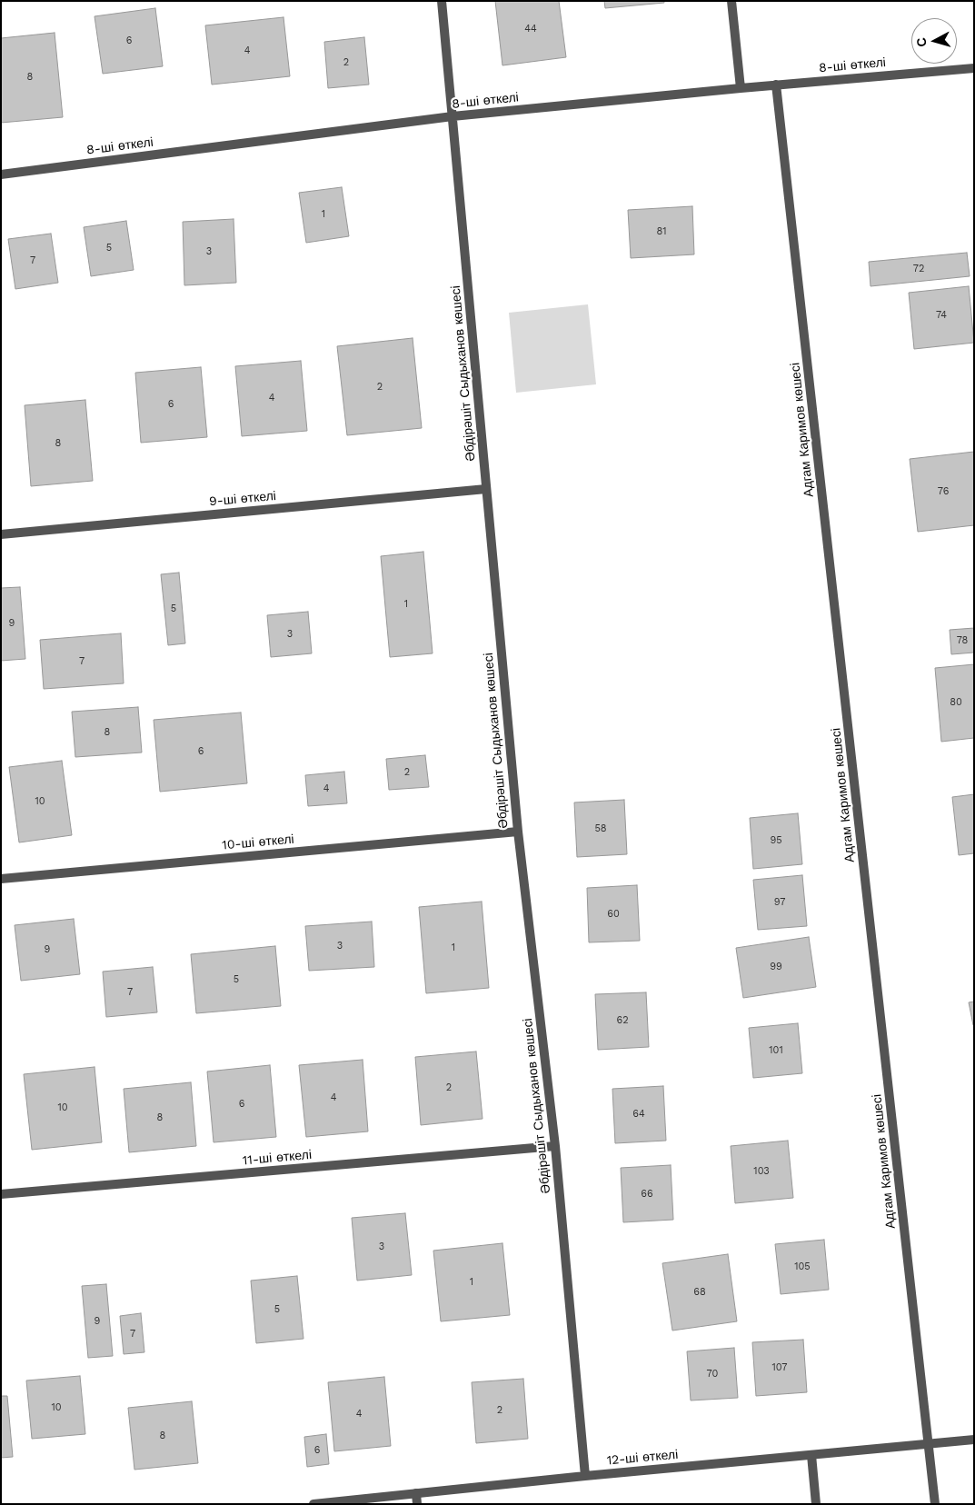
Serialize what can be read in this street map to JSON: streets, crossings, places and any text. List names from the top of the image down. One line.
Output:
{"streets":{"street":["8-ші өткелі","Әбдірәшіт Сыдыханов көшесі","Адгам Каримов көшесі","9-ші өткелі","10-ші өткелі","11-ші өткелі","12-ші өткелі"]},"crossings":[["8-ші өткелі","Әбдірәшіт Сыдыханов көшесі"],["8-ші өткелі","Адгам Каримов көшесі"],["Әбдірәшіт Сыдыханов көшесі","9-ші өткелі"],["Әбдірәшіт Сыдыханов көшесі","10-ші өткелі"],["Әбдірәшіт Сыдыханов көшесі","11-ші өткелі"],["Әбдірәшіт Сыдыханов көшесі","12-ші өткелі"],["Адгам Каримов көшесі","12-ші өткелі"]],"house_numbers":["44","6","4","2","8","1","81","5","3","7","72","74","2","4","6","8","76","1","5","9","3","78","7","80","8","6","2","4","10","58","95","97","60","3","1","9","99","5","7","62","101","2","4","6","10","64","8","103","66","3","105","1","68","5","9","7","107","70","10","2","4","8","6"],"north":"left"}
